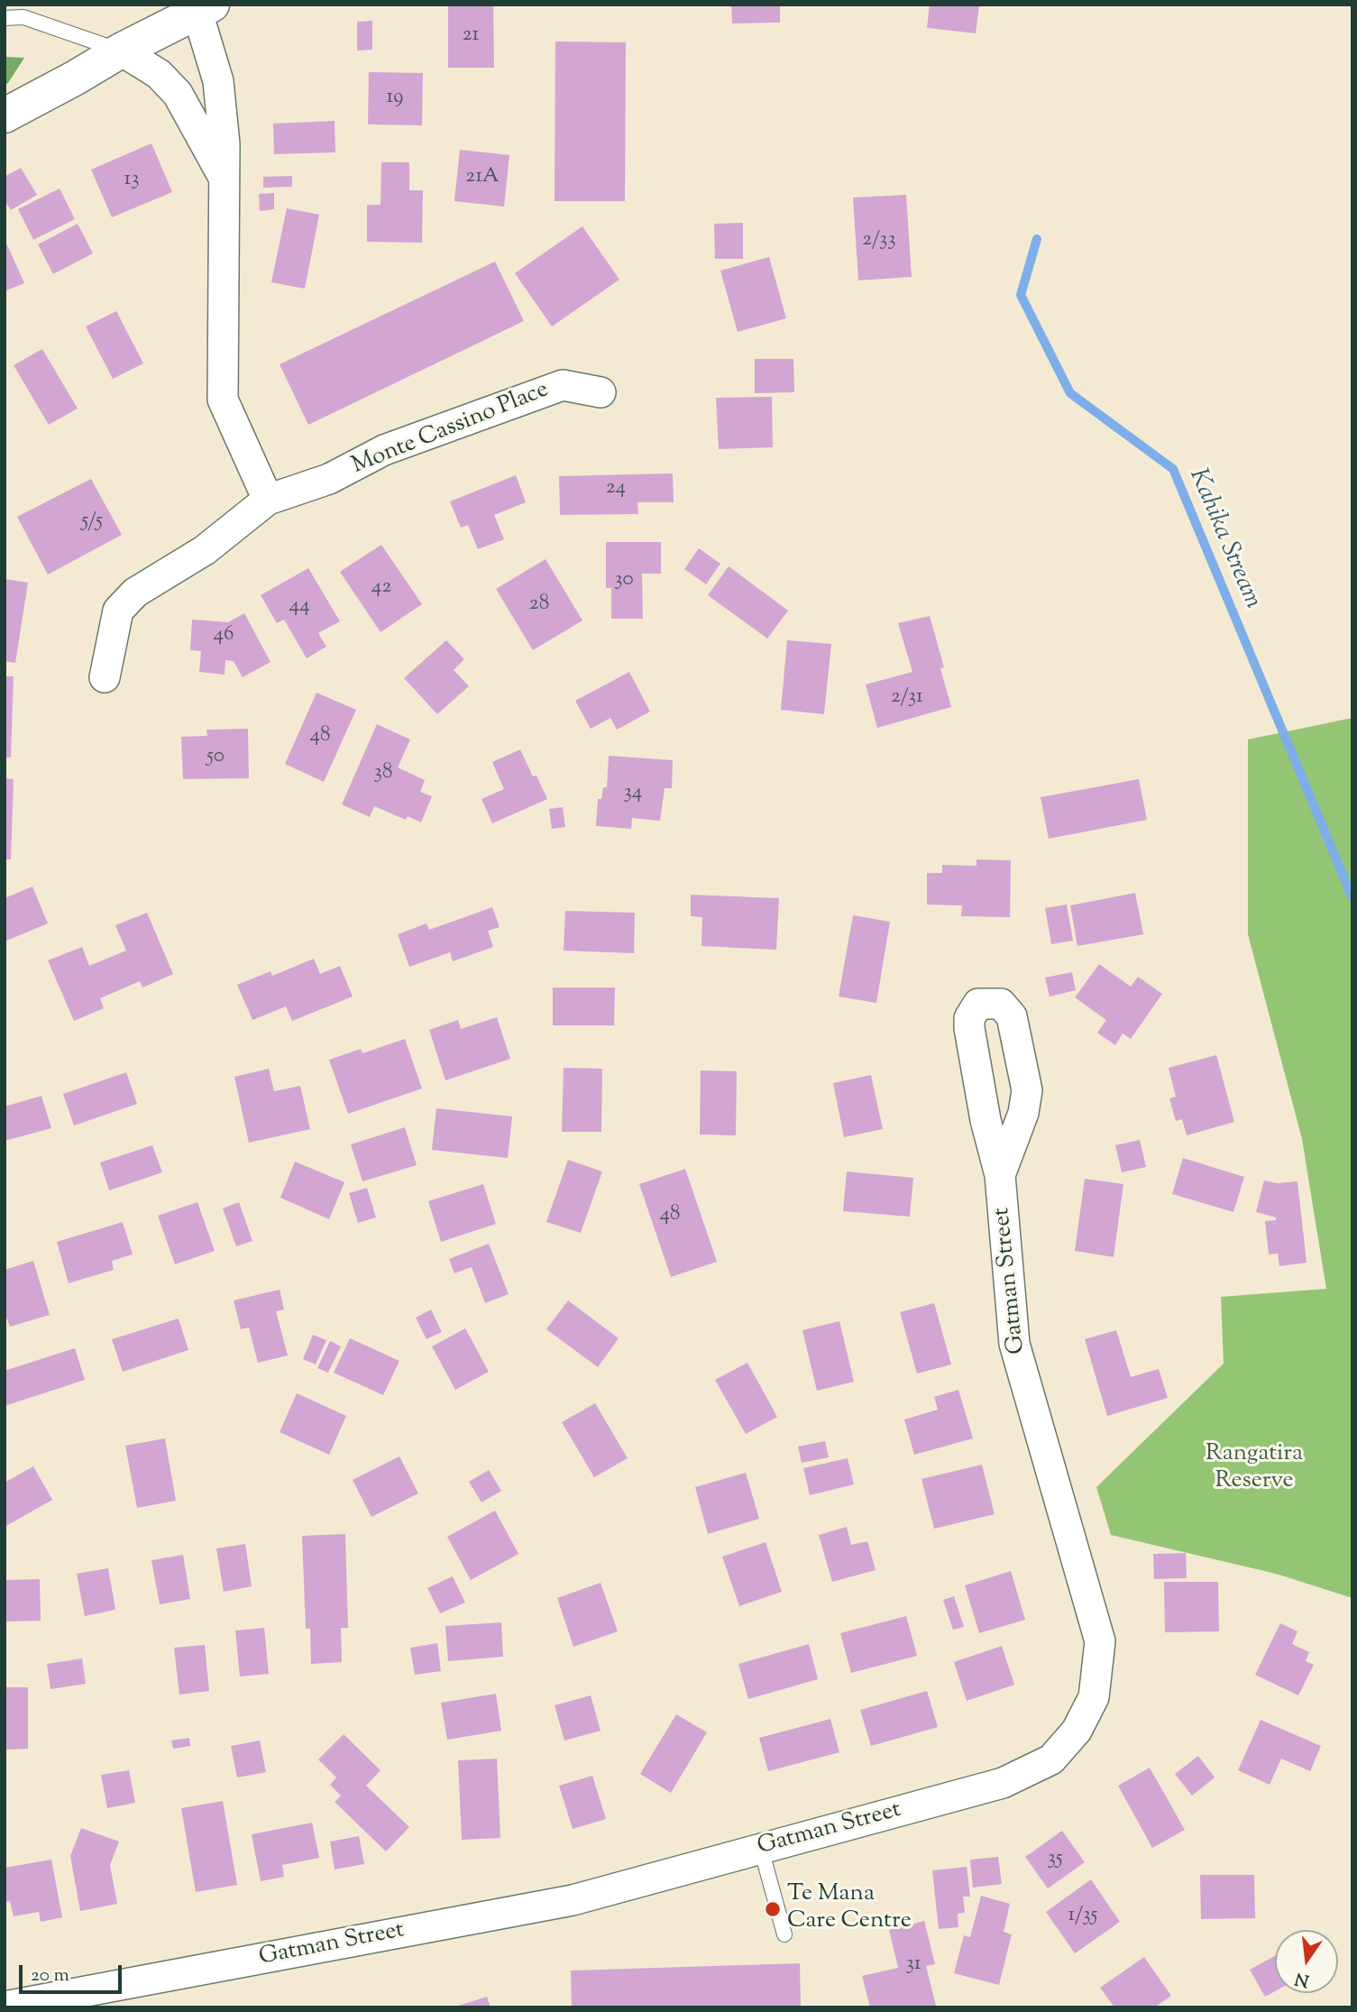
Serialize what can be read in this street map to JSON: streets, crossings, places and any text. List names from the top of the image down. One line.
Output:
{"streets":{"street":["Monte Cassino Place","Gatman Street"]},"water":["Kahika Stream"],"parks":["Rangatira Reserve"],"places":["Te Mana Care Centre"],"house_numbers":["21","19","21A","13","2/33","24","5/5","30","42","28","44","46","2/31","48","50","38","34","48","35","1/35","31"],"scale_bar":"20 m","north":"bottom"}
